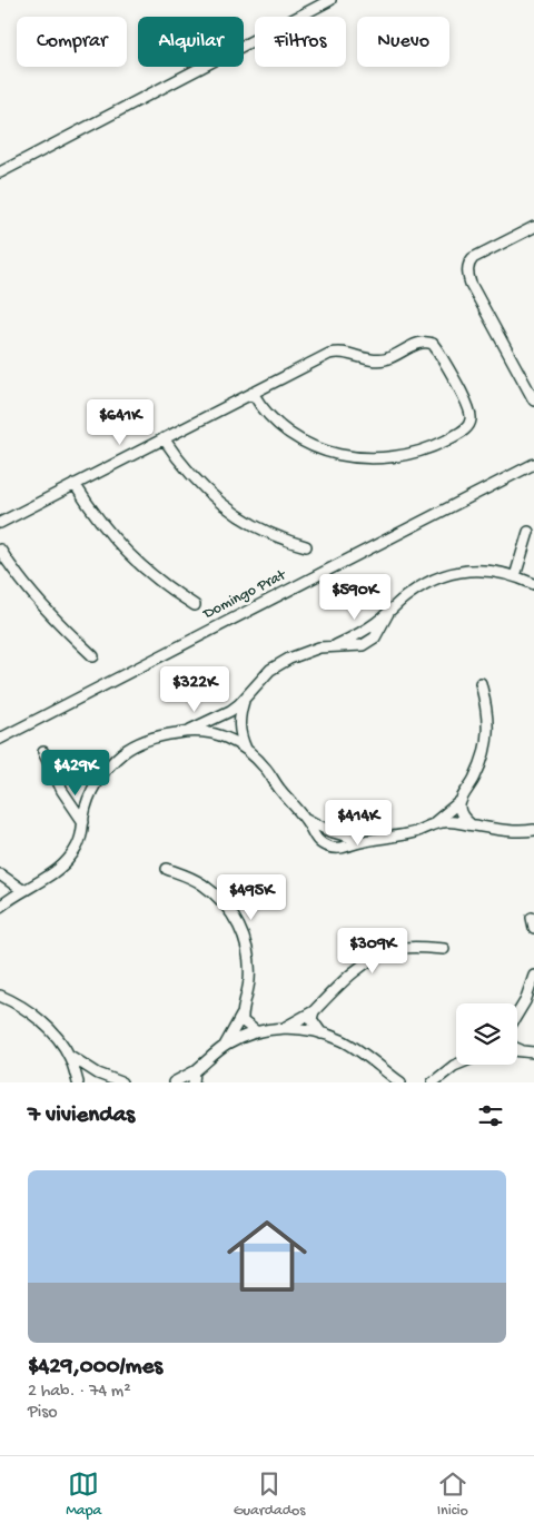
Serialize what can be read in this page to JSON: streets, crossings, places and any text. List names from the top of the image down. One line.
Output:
{"streets":{"street":["Domingo Prat"]},"page":{"chip":["Comprar","Alquilar","Filtros","Nuevo"],"price":["$641K","$590K","$322K","$429K","$414K","$495K","$309K"],"heading":"7 viviendas","list":[{"name":"$429,000/mes","note":"2 hab. · 74 m² · Piso"}],"tabs":["Mapa","Guardados","Inicio"]}}
